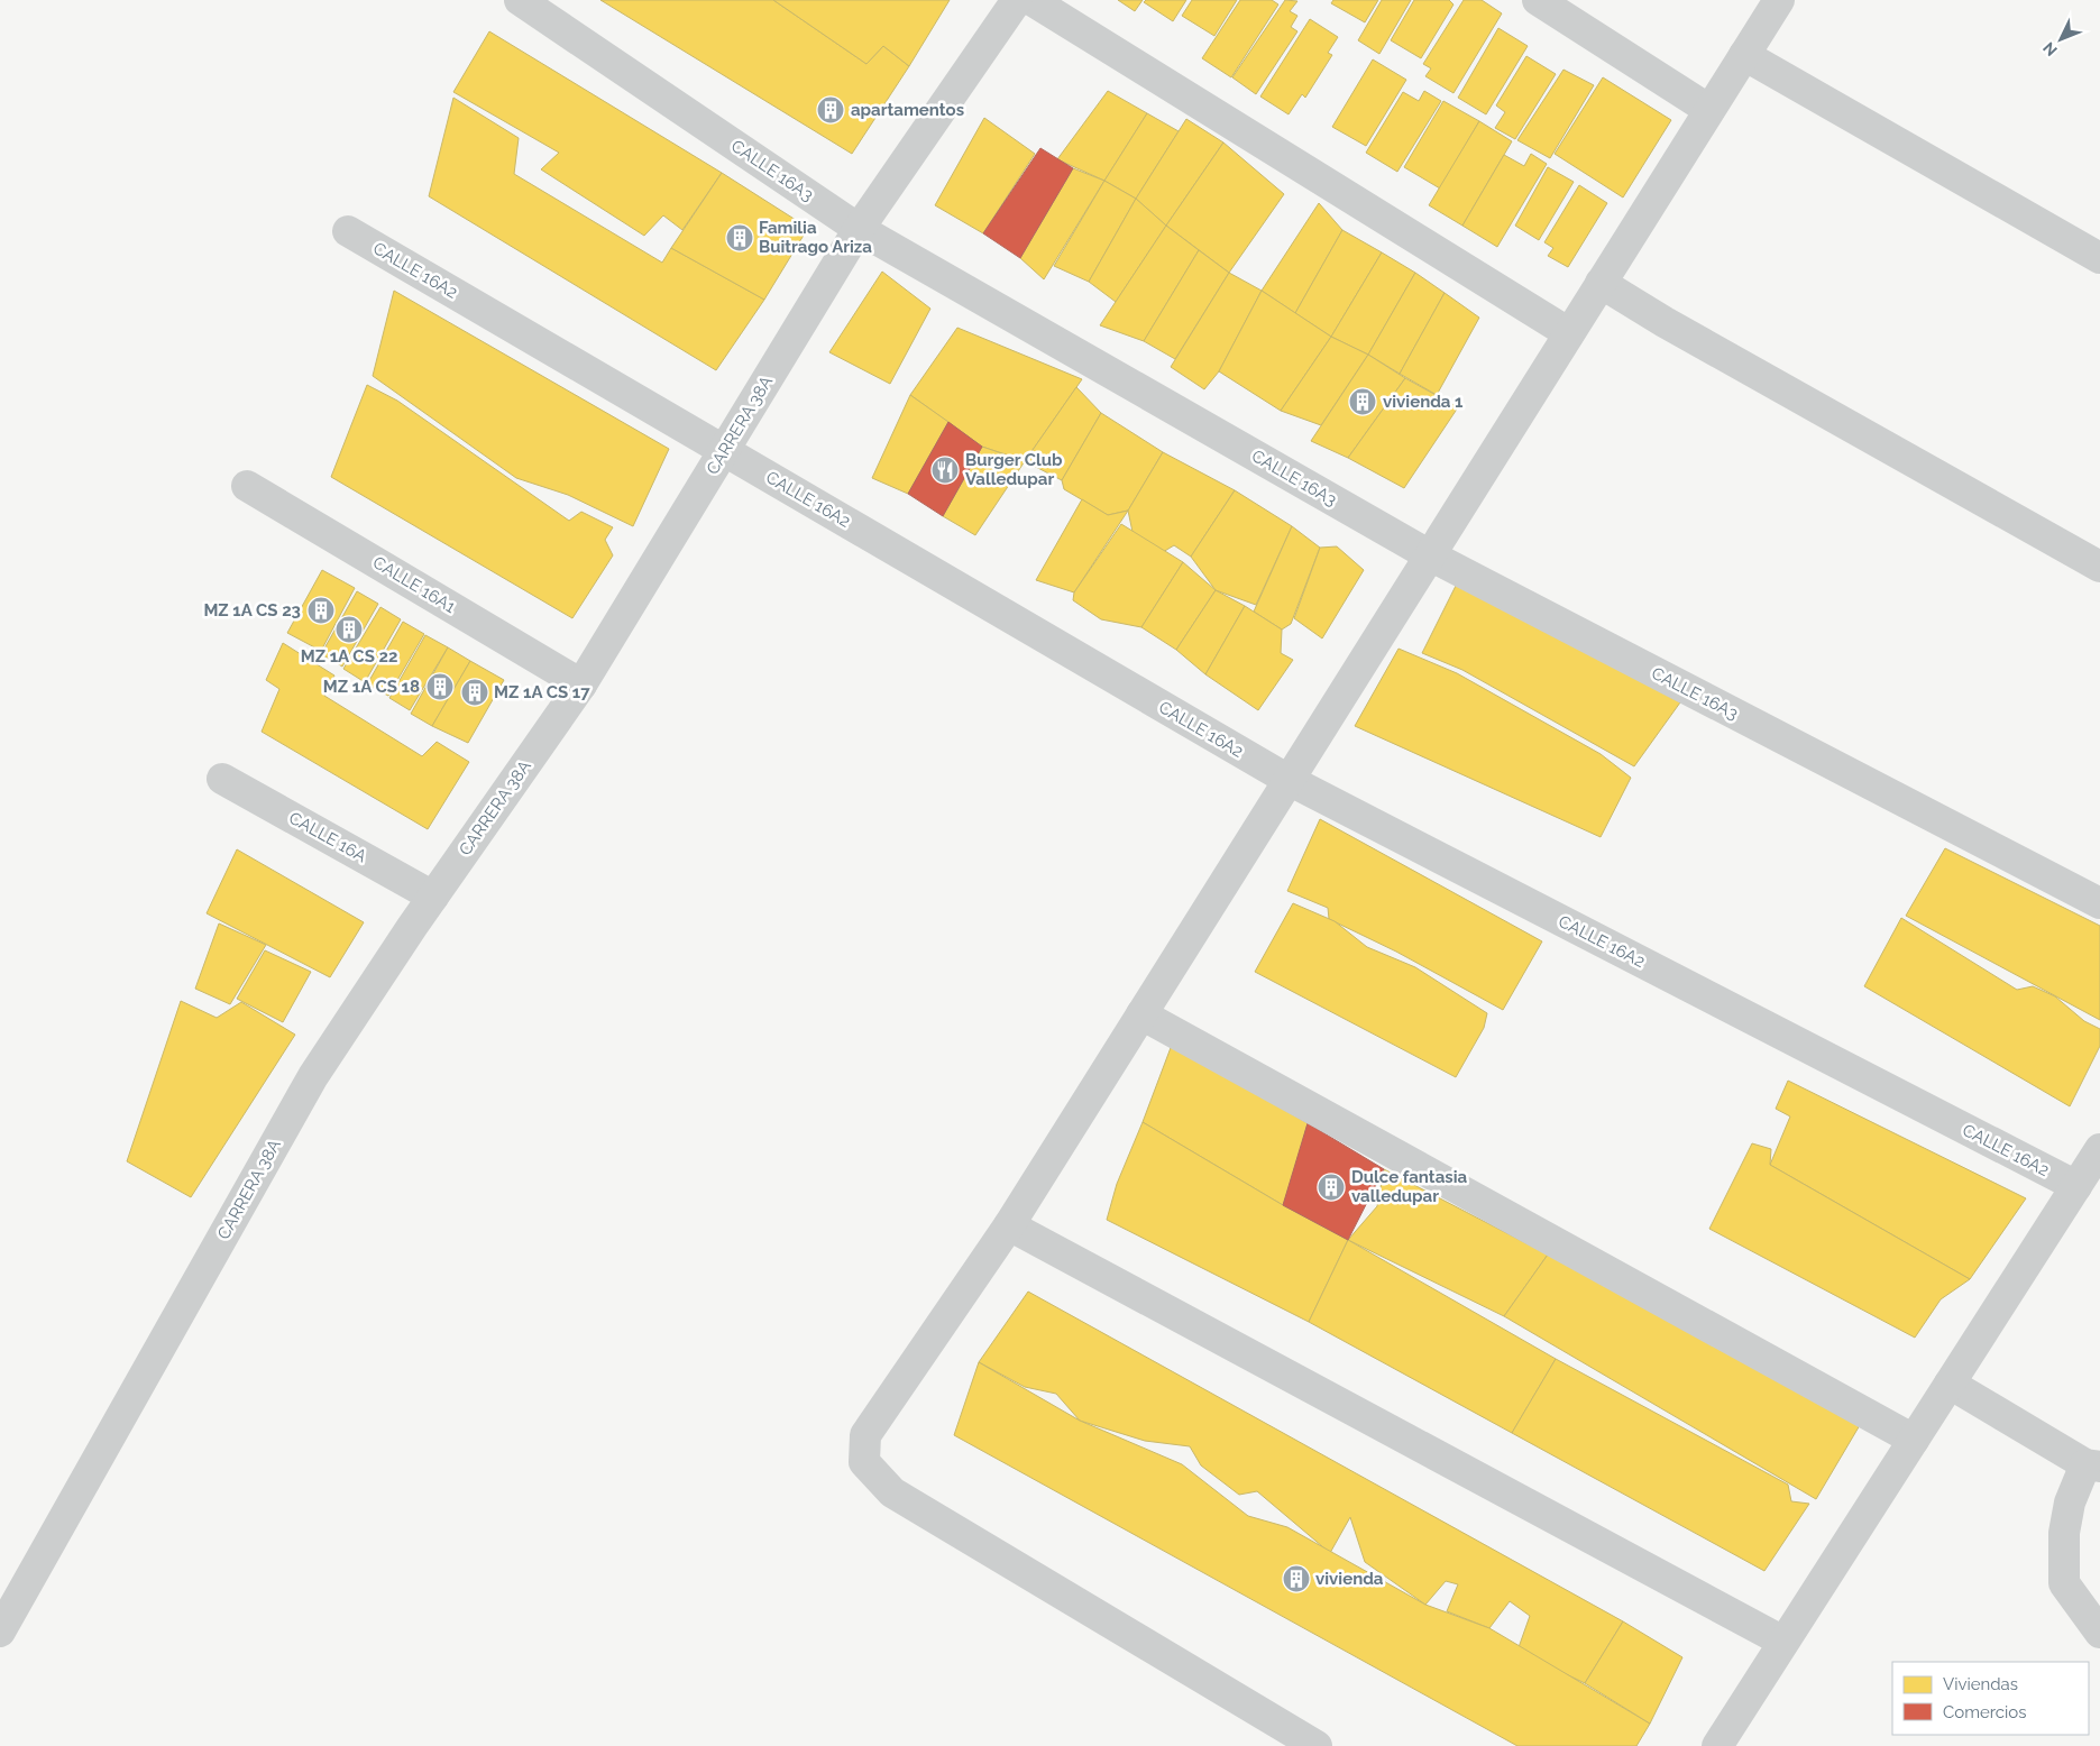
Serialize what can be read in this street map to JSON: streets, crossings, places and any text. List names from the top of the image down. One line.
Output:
{"streets":{"street":["CALLE 16A3","CALLE 16A2","CARRERA 38A","CALLE 16A1","CALLE 16A"]},"crossings":[["CALLE 16A3","CARRERA 38A"],["CALLE 16A2","CARRERA 38A"],["CARRERA 38A","CALLE 16A1"],["CARRERA 38A","CALLE 16A"]],"places":{"building":["apartamentos","Familia Buitrago Ariza","vivienda 1","MZ 1A CS 23","MZ 1A CS 22","MZ 1A CS 18","MZ 1A CS 17","Dulce fantasia valledupar","vivienda"],"restaurant":["Burger Club Valledupar"]},"legend":["Viviendas","Comercios"],"north":"bottom left"}
